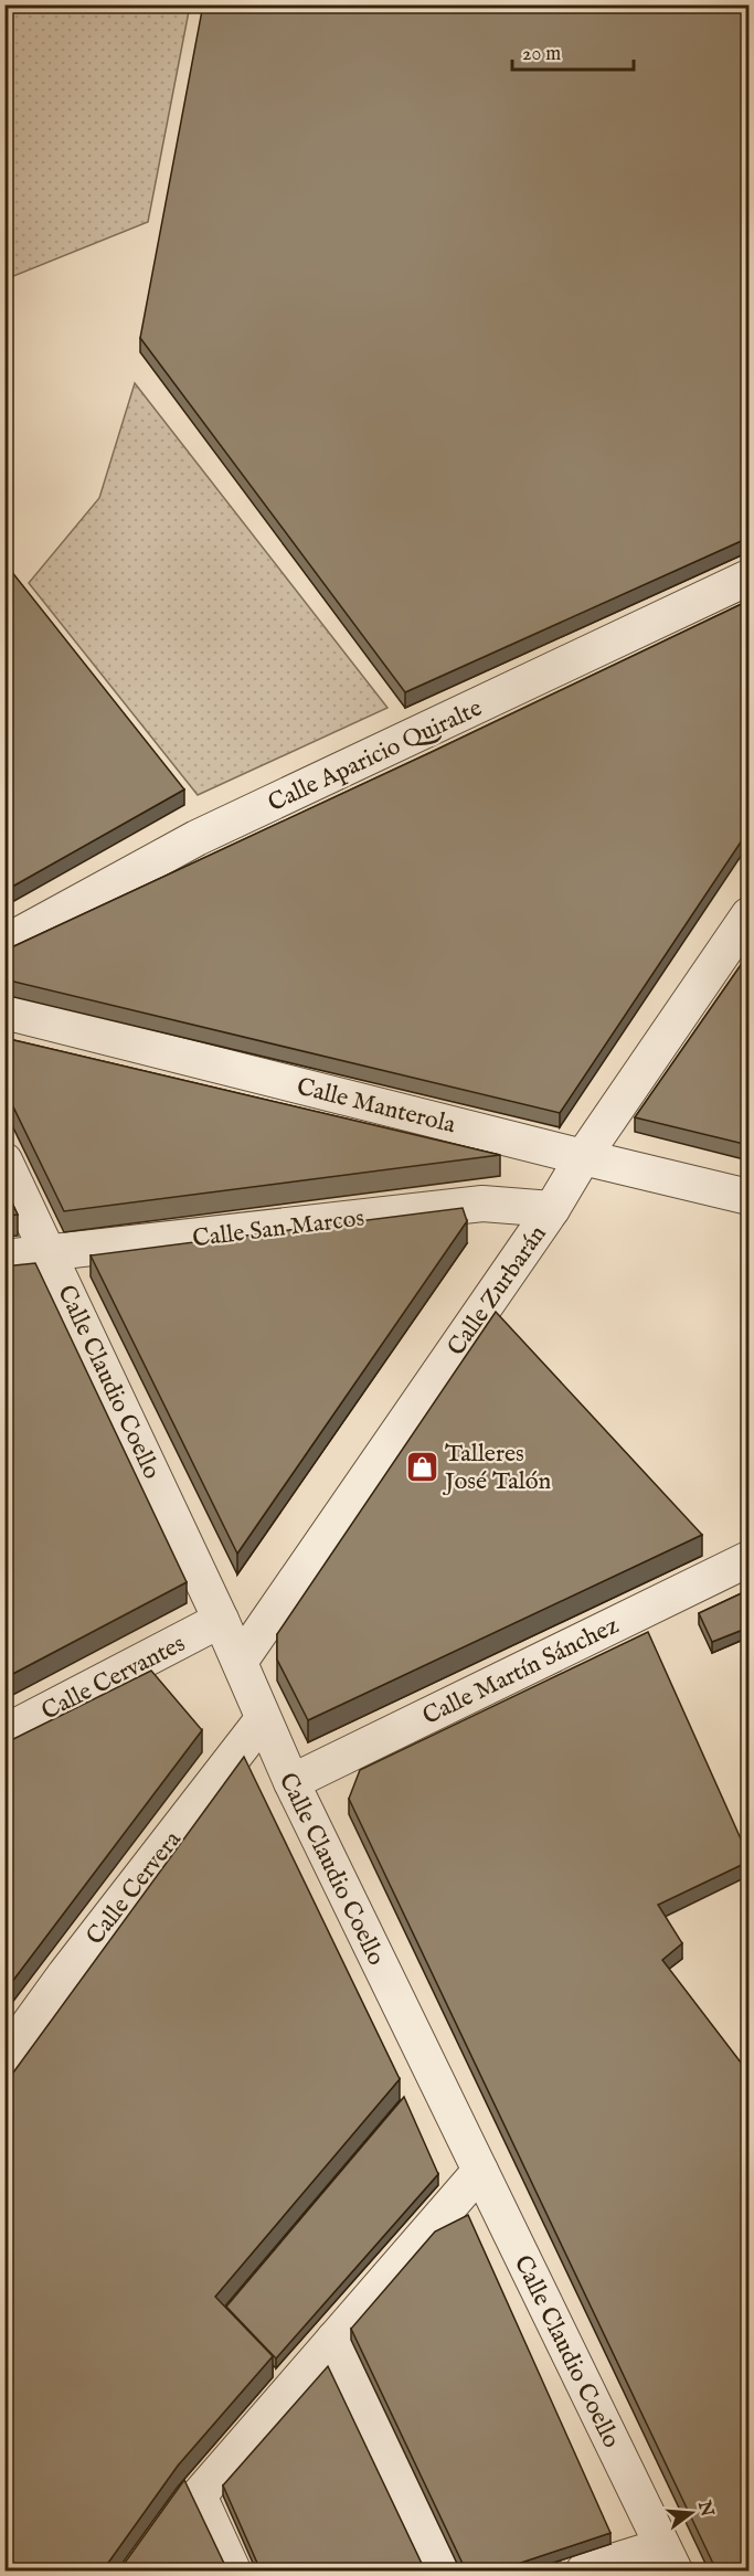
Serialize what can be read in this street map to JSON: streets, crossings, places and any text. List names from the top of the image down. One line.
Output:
{"streets":{"street":["Calle Aparicio Quiralte","Calle Manterola","Calle San Marcos","Calle Zurbarán","Calle Claudio Coello","Calle Martín Sánchez","Calle Cervantes","Calle Cervera"]},"crossings":[["Calle Manterola","Calle Zurbarán"],["Calle San Marcos","Calle Zurbarán"],["Calle San Marcos","Calle Claudio Coello"],["Calle Zurbarán","Calle Claudio Coello"],["Calle Claudio Coello","Calle Martín Sánchez"],["Calle Claudio Coello","Calle Cervantes"],["Calle Claudio Coello","Calle Cervera"]],"places":{"shop":["Talleres José Talón"]},"scale_bar":"20 m","north":"right"}
